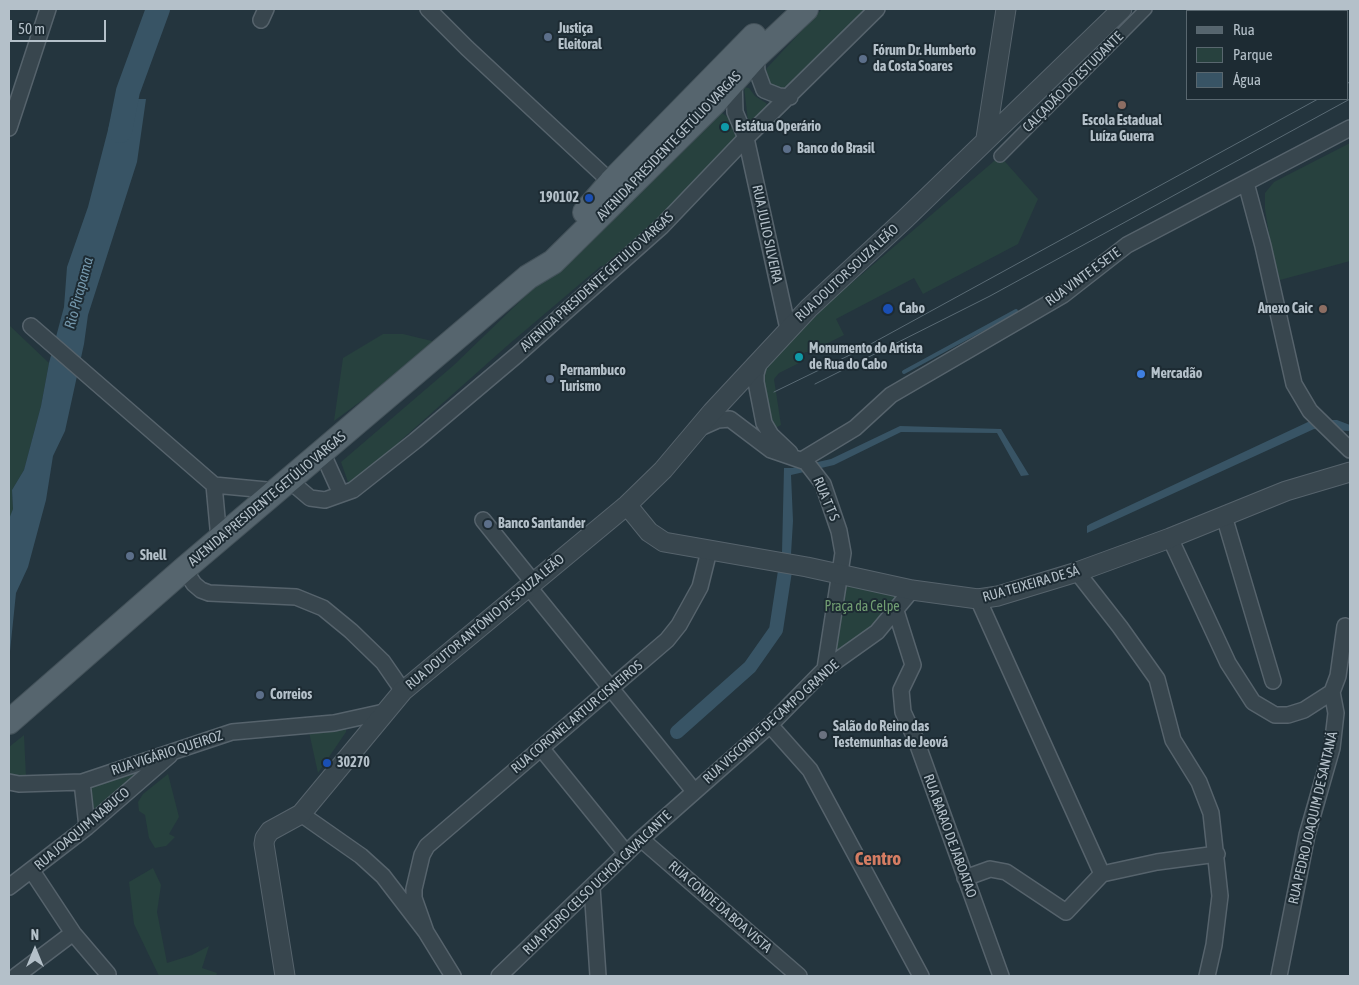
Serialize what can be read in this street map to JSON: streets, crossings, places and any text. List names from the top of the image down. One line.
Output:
{"streets":{"main road":["AVENIDA PRESIDENTE GETÚLIO VARGAS"],"street":["CALÇADÃO DO ESTUDANTE","RUA JULIO SILVEIRA","RUA DOUTOR SOUZA LEÃO","RUA VINTE E SETE","AVENIDA PRESIDENTE GETULIO VARGAS","RUA T T S","RUA TEIXEIRA DE SÁ","RUA DOUTOR ANTÔNIO DE SOUZA LEÃO","RUA CORONEL ARTUR CISNEIROS","RUA VISCONDE DE CAMPO GRANDE","RUA VIGÁRIO QUEIROZ","RUA PEDRO JOAQUIM DE SANTANÁ","RUA JOAQUIM NABUCO","RUA BARAO DE JABOATAO","RUA PEDRO CELSO UCHOA CAVALCANTE","RUA CONDE DA BOA VISTA"]},"crossings":[["AVENIDA PRESIDENTE GETÚLIO VARGAS","RUA JULIO SILVEIRA"],["AVENIDA PRESIDENTE GETÚLIO VARGAS","AVENIDA PRESIDENTE GETULIO VARGAS"],["RUA JULIO SILVEIRA","RUA DOUTOR SOUZA LEÃO"],["RUA JULIO SILVEIRA","AVENIDA PRESIDENTE GETULIO VARGAS"],["RUA DOUTOR SOUZA LEÃO","RUA T T S"],["RUA DOUTOR SOUZA LEÃO","RUA DOUTOR ANTÔNIO DE SOUZA LEÃO"],["RUA VINTE E SETE","RUA T T S"],["RUA T T S","RUA TEIXEIRA DE SÁ"],["RUA T T S","RUA VISCONDE DE CAMPO GRANDE"],["RUA TEIXEIRA DE SÁ","RUA DOUTOR ANTÔNIO DE SOUZA LEÃO"],["RUA TEIXEIRA DE SÁ","RUA CORONEL ARTUR CISNEIROS"],["RUA TEIXEIRA DE SÁ","RUA VISCONDE DE CAMPO GRANDE"],["RUA DOUTOR ANTÔNIO DE SOUZA LEÃO","RUA VIGÁRIO QUEIROZ"],["RUA VISCONDE DE CAMPO GRANDE","RUA BARAO DE JABOATAO"],["RUA VISCONDE DE CAMPO GRANDE","RUA PEDRO CELSO UCHOA CAVALCANTE"],["RUA VIGÁRIO QUEIROZ","RUA JOAQUIM NABUCO"],["RUA PEDRO CELSO UCHOA CAVALCANTE","RUA CONDE DA BOA VISTA"]],"districts":["Centro"],"water":["Rio Pirapama"],"parks":["Praça da Celpe"],"places":["Justiça Eleitoral","Fórum Dr. Humberto da Costa Soares","Escola Estadual Luíza Guerra","Estátua Operário","Banco do Brasil","190102","Cabo","Anexo Caic","Monumento do Artista de Rua do Cabo","Mercadão","Pernambuco Turismo","Banco Santander","Shell","Correios","Salão do Reino das Testemunhas de Jeová","30270"],"legend":["Rua","Parque","Água"],"scale_bar":"50 m","north":"top"}
